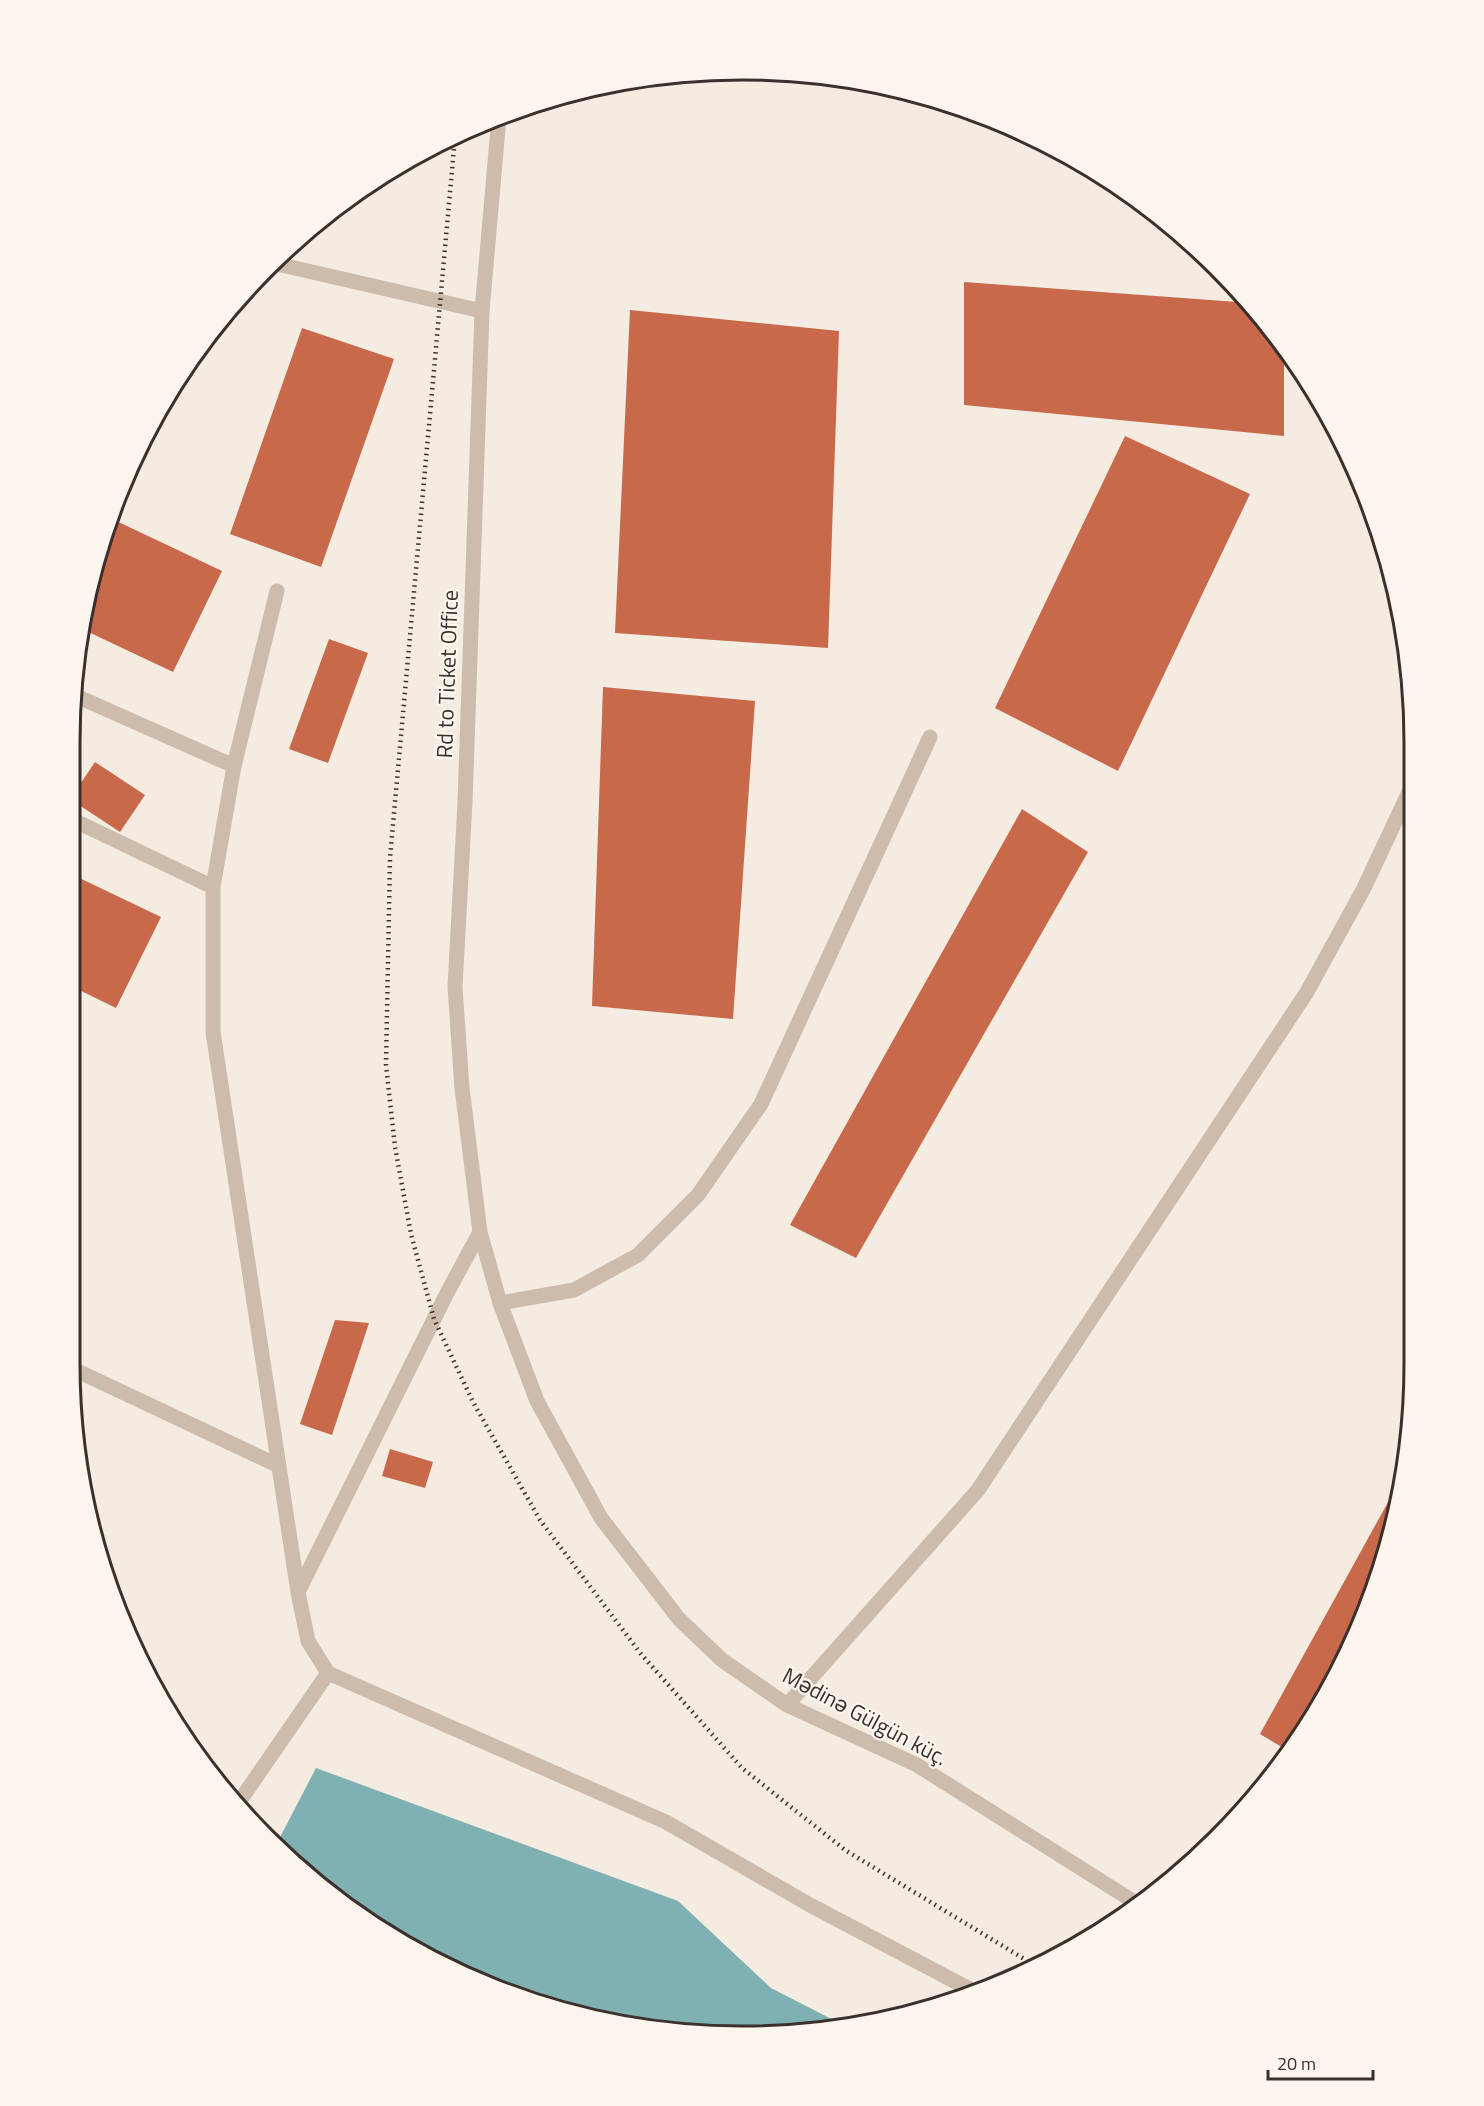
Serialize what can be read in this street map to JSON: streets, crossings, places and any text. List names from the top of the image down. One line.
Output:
{"streets":{"street":["Rd to Ticket Office","Mədinə Gülgün küç."]},"crossings":[["Rd to Ticket Office","Mədinə Gülgün küç."]],"scale_bar":"20 m"}
